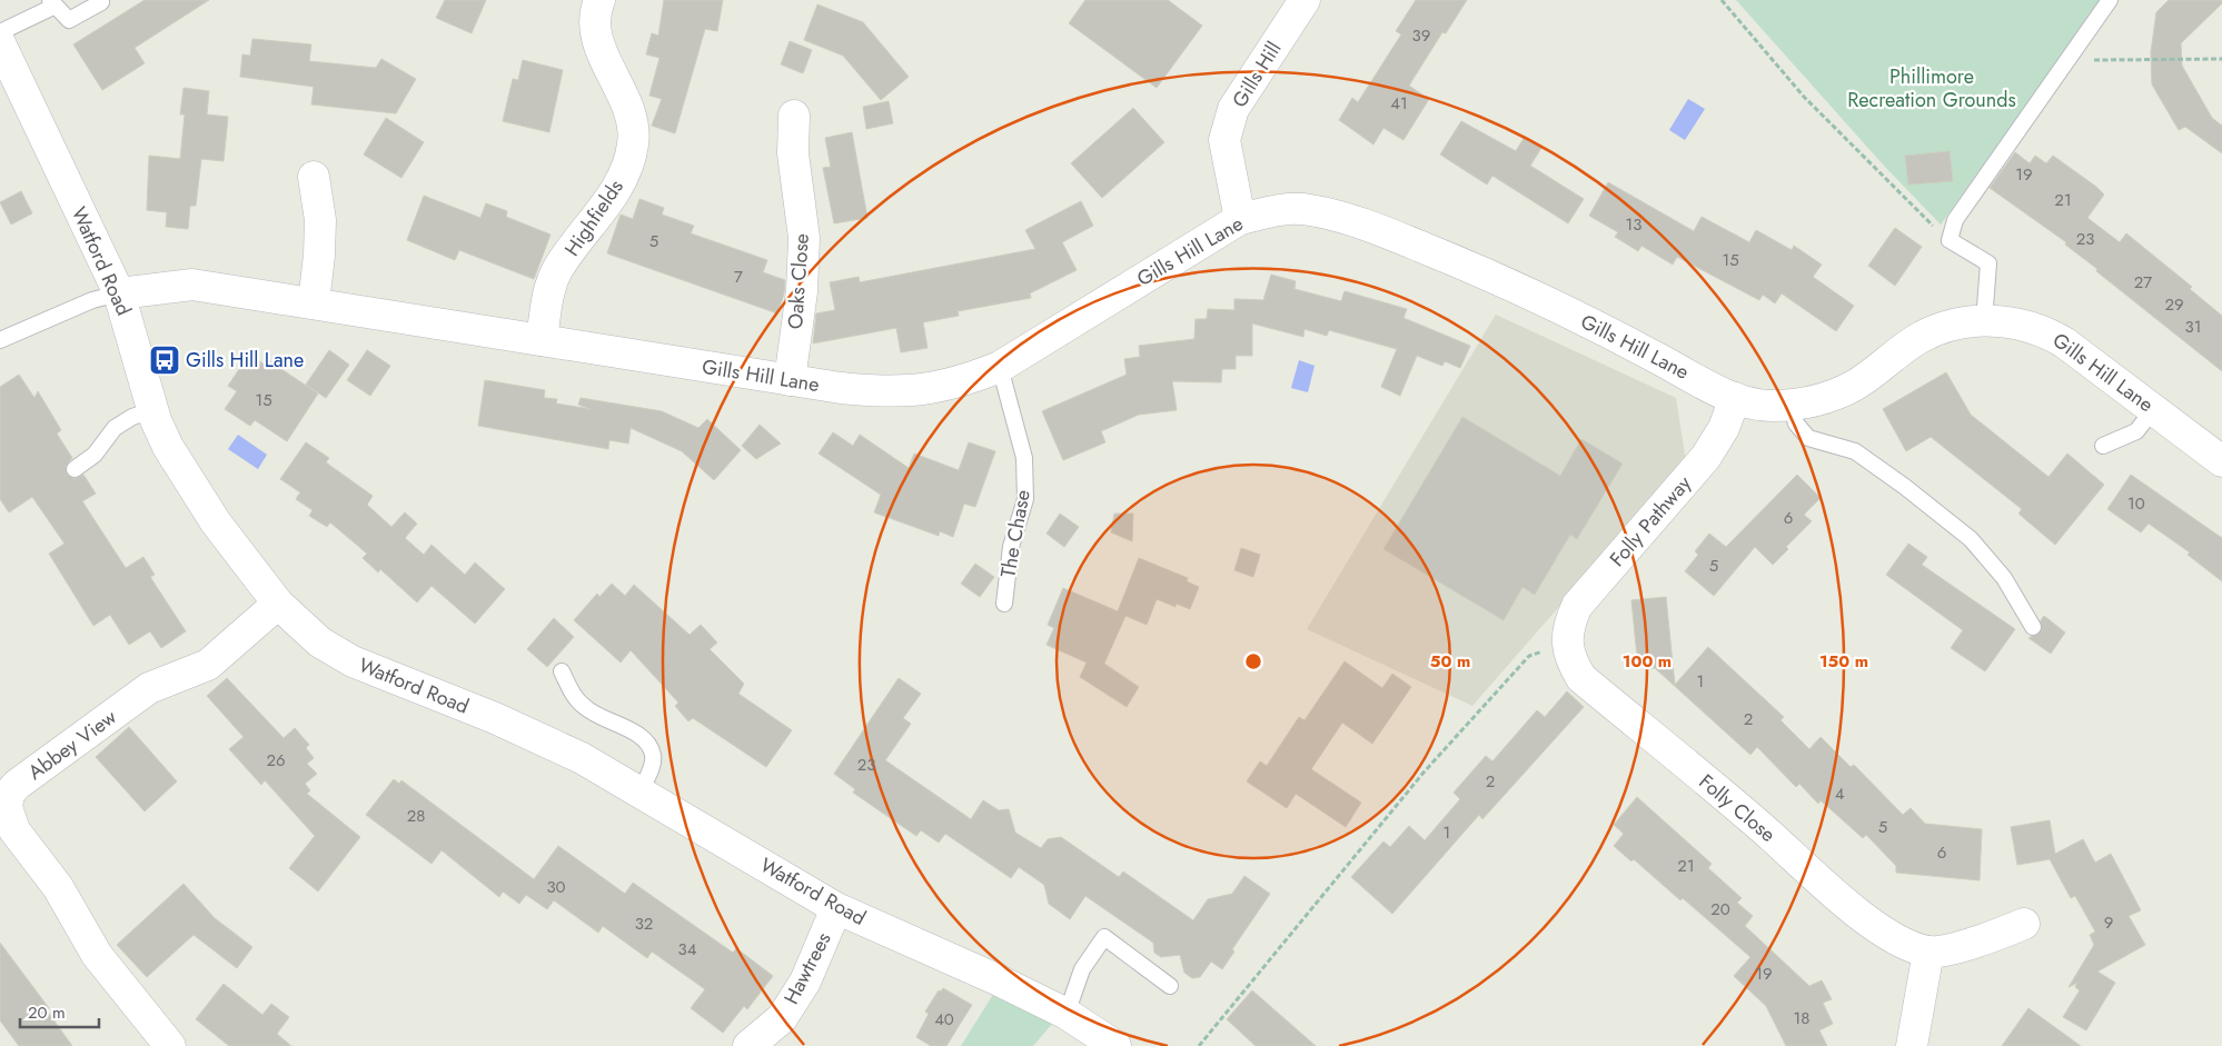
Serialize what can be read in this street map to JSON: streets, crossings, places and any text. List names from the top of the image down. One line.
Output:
{"streets":{"street":["Gills Hill","Highfields","Gills Hill Lane","Watford Road","Oaks Close","Folly Pathway","Abbey View","Folly Close","Hawtrees"],"lane":["The Chase"]},"crossings":[["Gills Hill","Gills Hill Lane"],["Highfields","Gills Hill Lane"],["Gills Hill Lane","Watford Road"],["Gills Hill Lane","Oaks Close"],["Gills Hill Lane","Folly Pathway"],["Gills Hill Lane","The Chase"],["Watford Road","Abbey View"],["Watford Road","Hawtrees"],["Folly Pathway","Folly Close"]],"parks":["Phillimore Recreation Grounds"],"places":{"bus stop":["Gills Hill Lane"]},"house_numbers":["39","41","19","21","13","23","5","15","7","27","29","31","15","10","6","5","1","2","26","23","2","4","28","5","1","6","21","30","20","9","32","34","19","18","40"],"scale_bar":"20 m","rings":["50 m","100 m","150 m"]}
